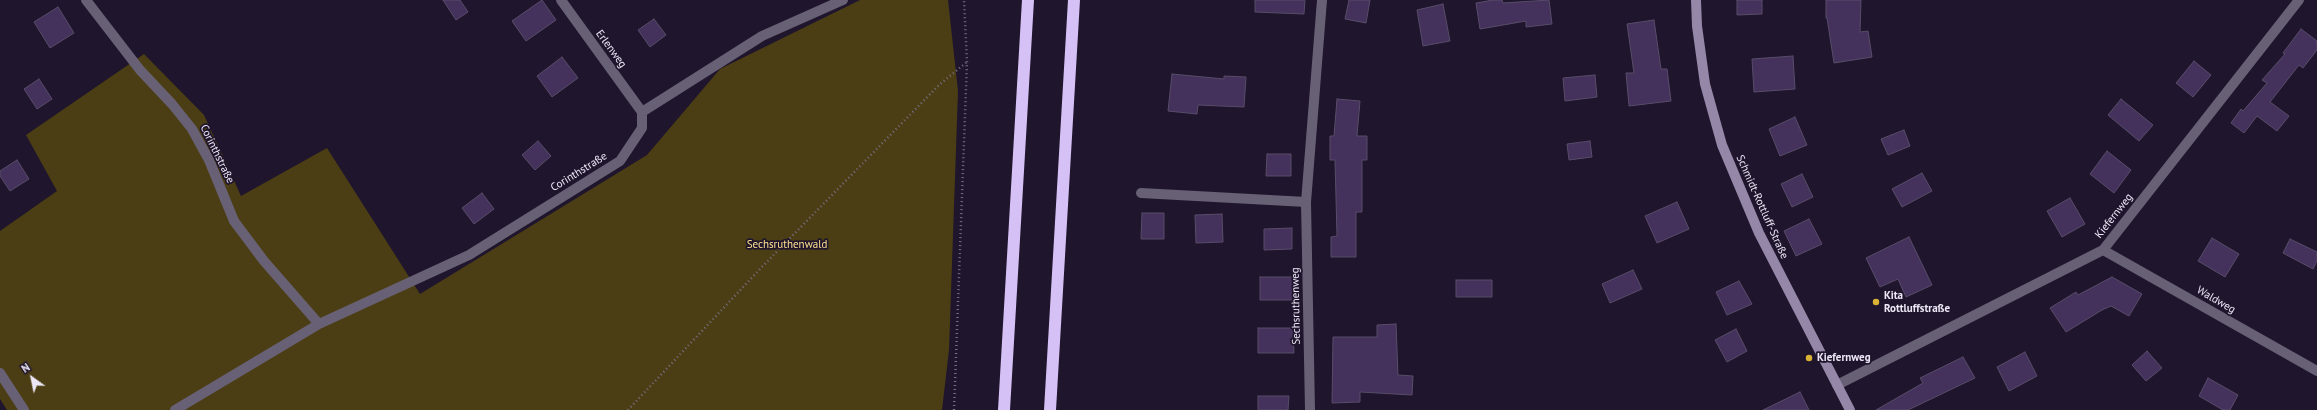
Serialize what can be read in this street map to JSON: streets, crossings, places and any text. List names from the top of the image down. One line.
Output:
{"streets":{"street":["Erlenweg","Corinthstraße","Schmidt-Rottluff-Straße","Kiefernweg","Waldweg","Sechsruthenweg"]},"crossings":[["Erlenweg","Corinthstraße"],["Schmidt-Rottluff-Straße","Kiefernweg"],["Kiefernweg","Waldweg"]],"parks":["Sechsruthenwald"],"places":["Kita Rottluffstraße","Kiefernweg"],"north":"top left"}
